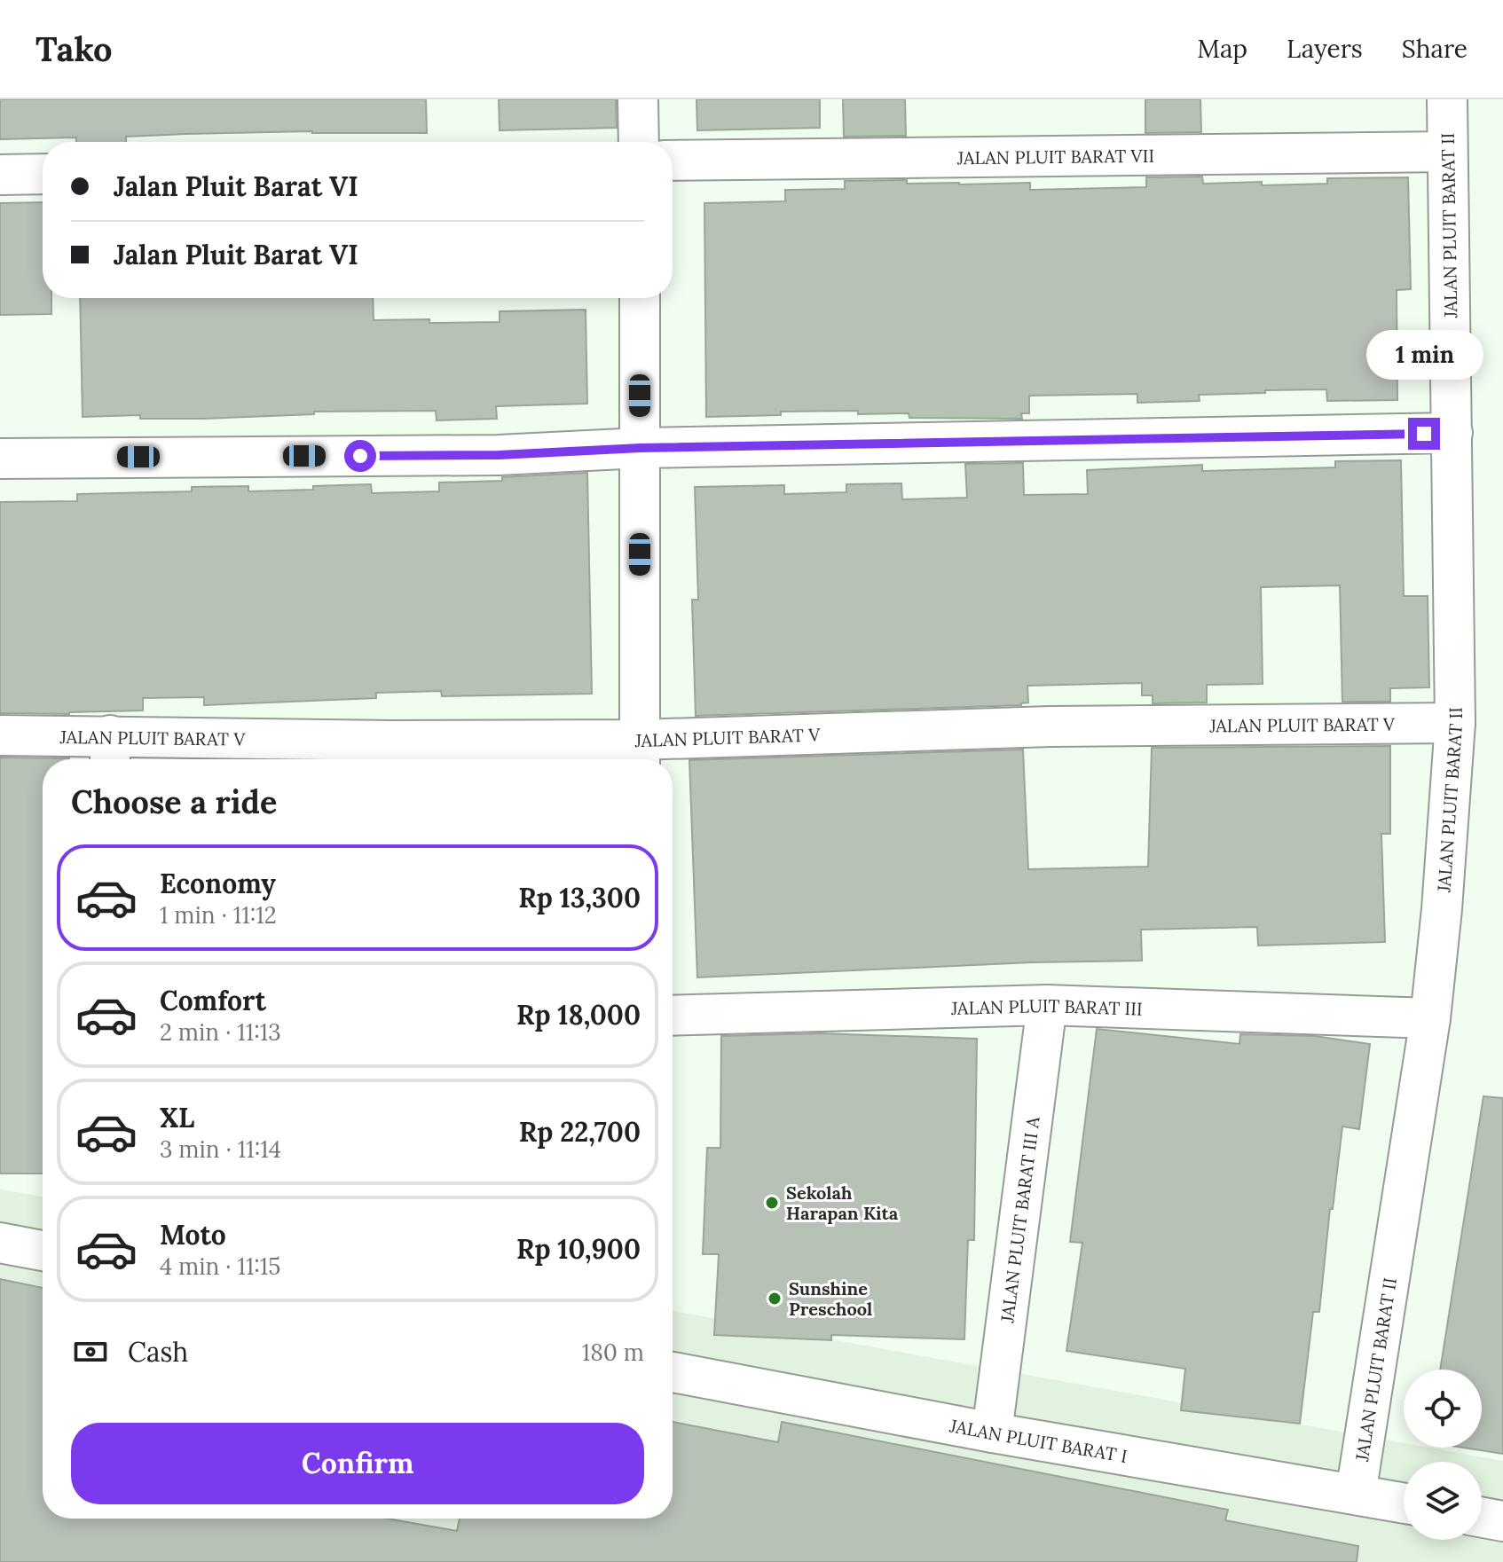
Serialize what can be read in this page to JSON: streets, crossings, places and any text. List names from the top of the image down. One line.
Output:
{"streets":{"street":["JALAN PLUIT BARAT VII","JALAN PLUIT BARAT II","JALAN PLUIT BARAT V","JALAN PLUIT BARAT III","JALAN PLUIT BARAT III A","JALAN PLUIT BARAT I"]},"crossings":[["JALAN PLUIT BARAT VII","JALAN PLUIT BARAT II"],["JALAN PLUIT BARAT II","JALAN PLUIT BARAT V"],["JALAN PLUIT BARAT II","JALAN PLUIT BARAT III"],["JALAN PLUIT BARAT II","JALAN PLUIT BARAT I"],["JALAN PLUIT BARAT III","JALAN PLUIT BARAT III A"],["JALAN PLUIT BARAT III A","JALAN PLUIT BARAT I"]],"places":["Sekolah Harapan Kita","Sunshine Preschool"],"page":{"header":"Tako","nav":["Map","Layers","Share"],"banner":["Jalan Pluit Barat VI","Jalan Pluit Barat VI"],"bubble":"1 min","heading":"Choose a ride","list":[{"name":"Economy","note":"1 min · 11:12","value":"Rp 13,300"},{"name":"Comfort","note":"2 min · 11:13","value":"Rp 18,000"},{"name":"XL","note":"3 min · 11:14","value":"Rp 22,700"},{"name":"Moto","note":"4 min · 11:15","value":"Rp 10,900"}],"pay":["Cash","180 m"],"buttons":"Confirm"}}
